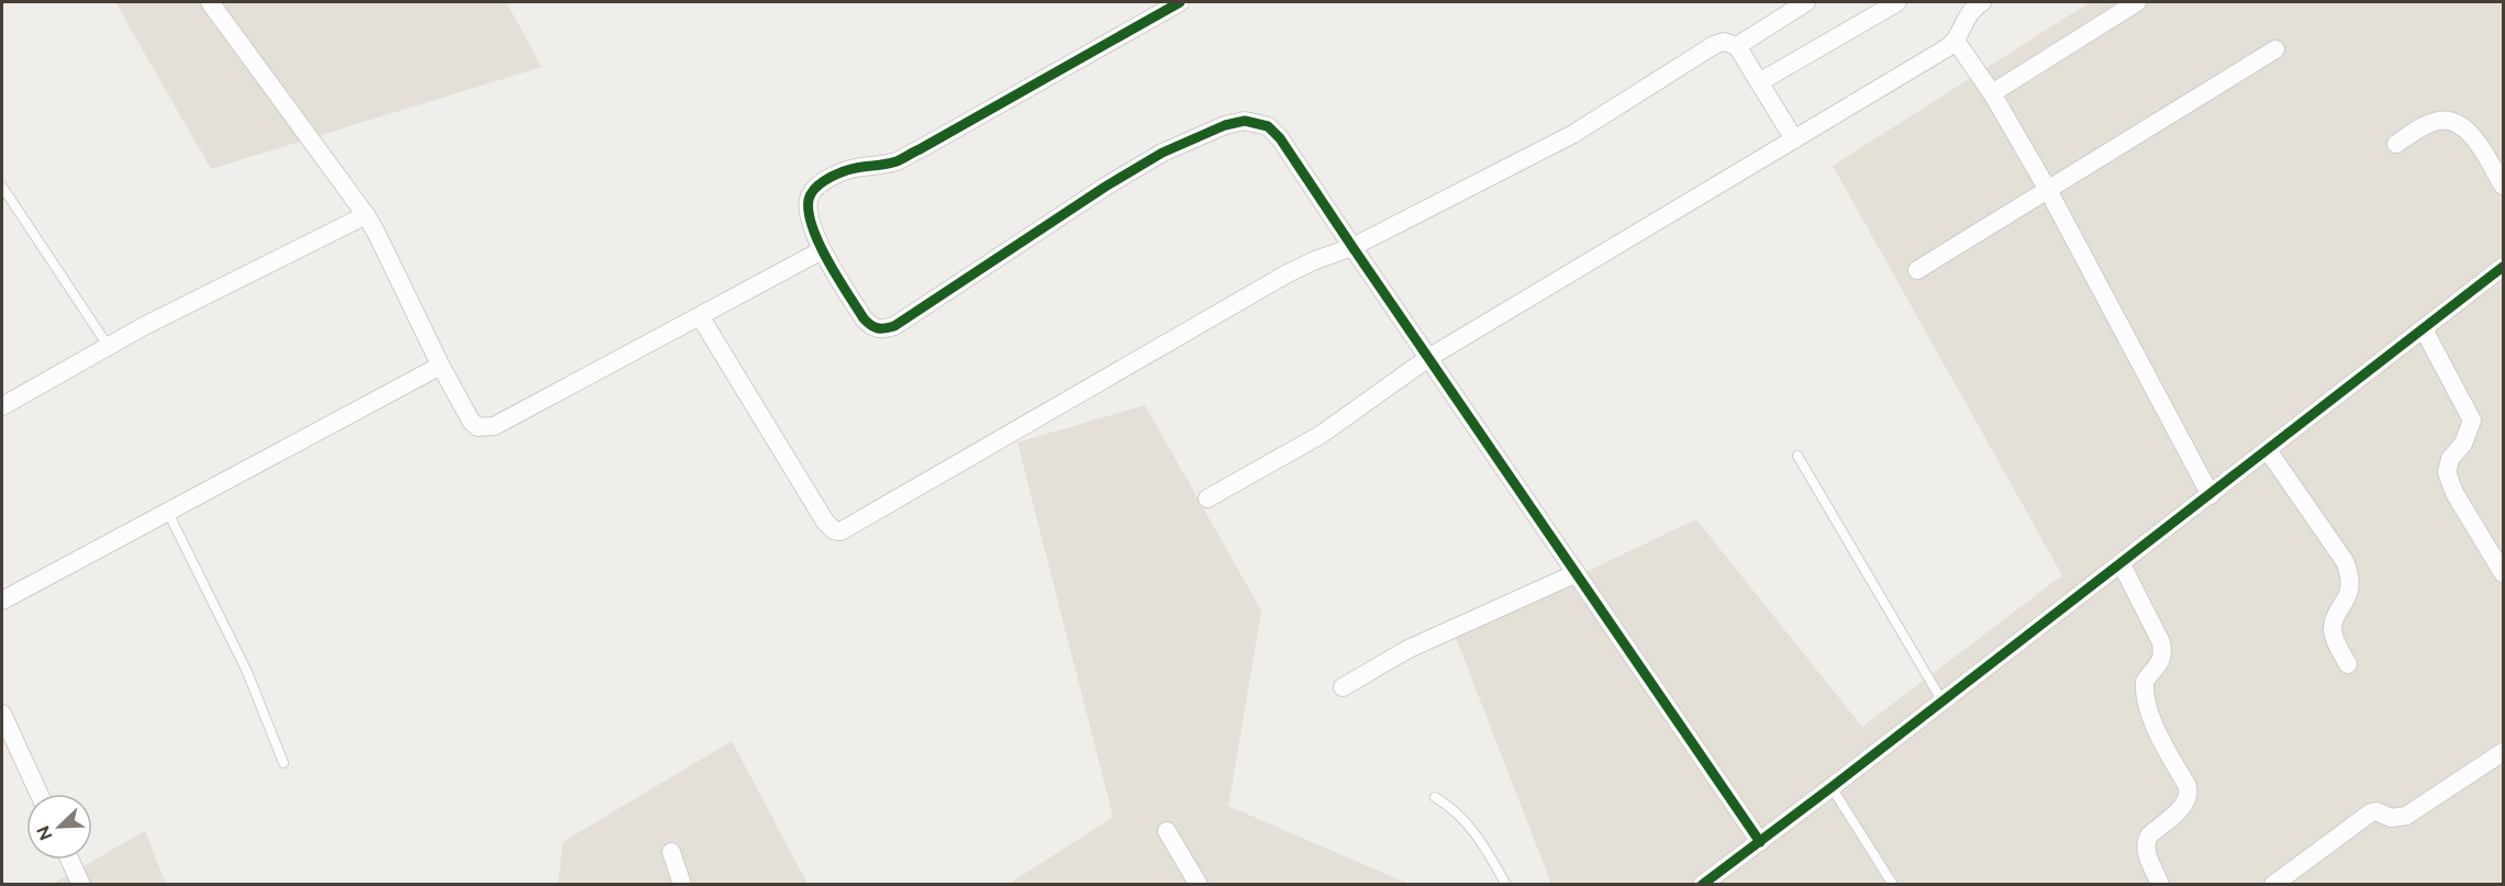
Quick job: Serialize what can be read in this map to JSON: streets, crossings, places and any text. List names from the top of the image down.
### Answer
{
  "north": "bottom left"
}
